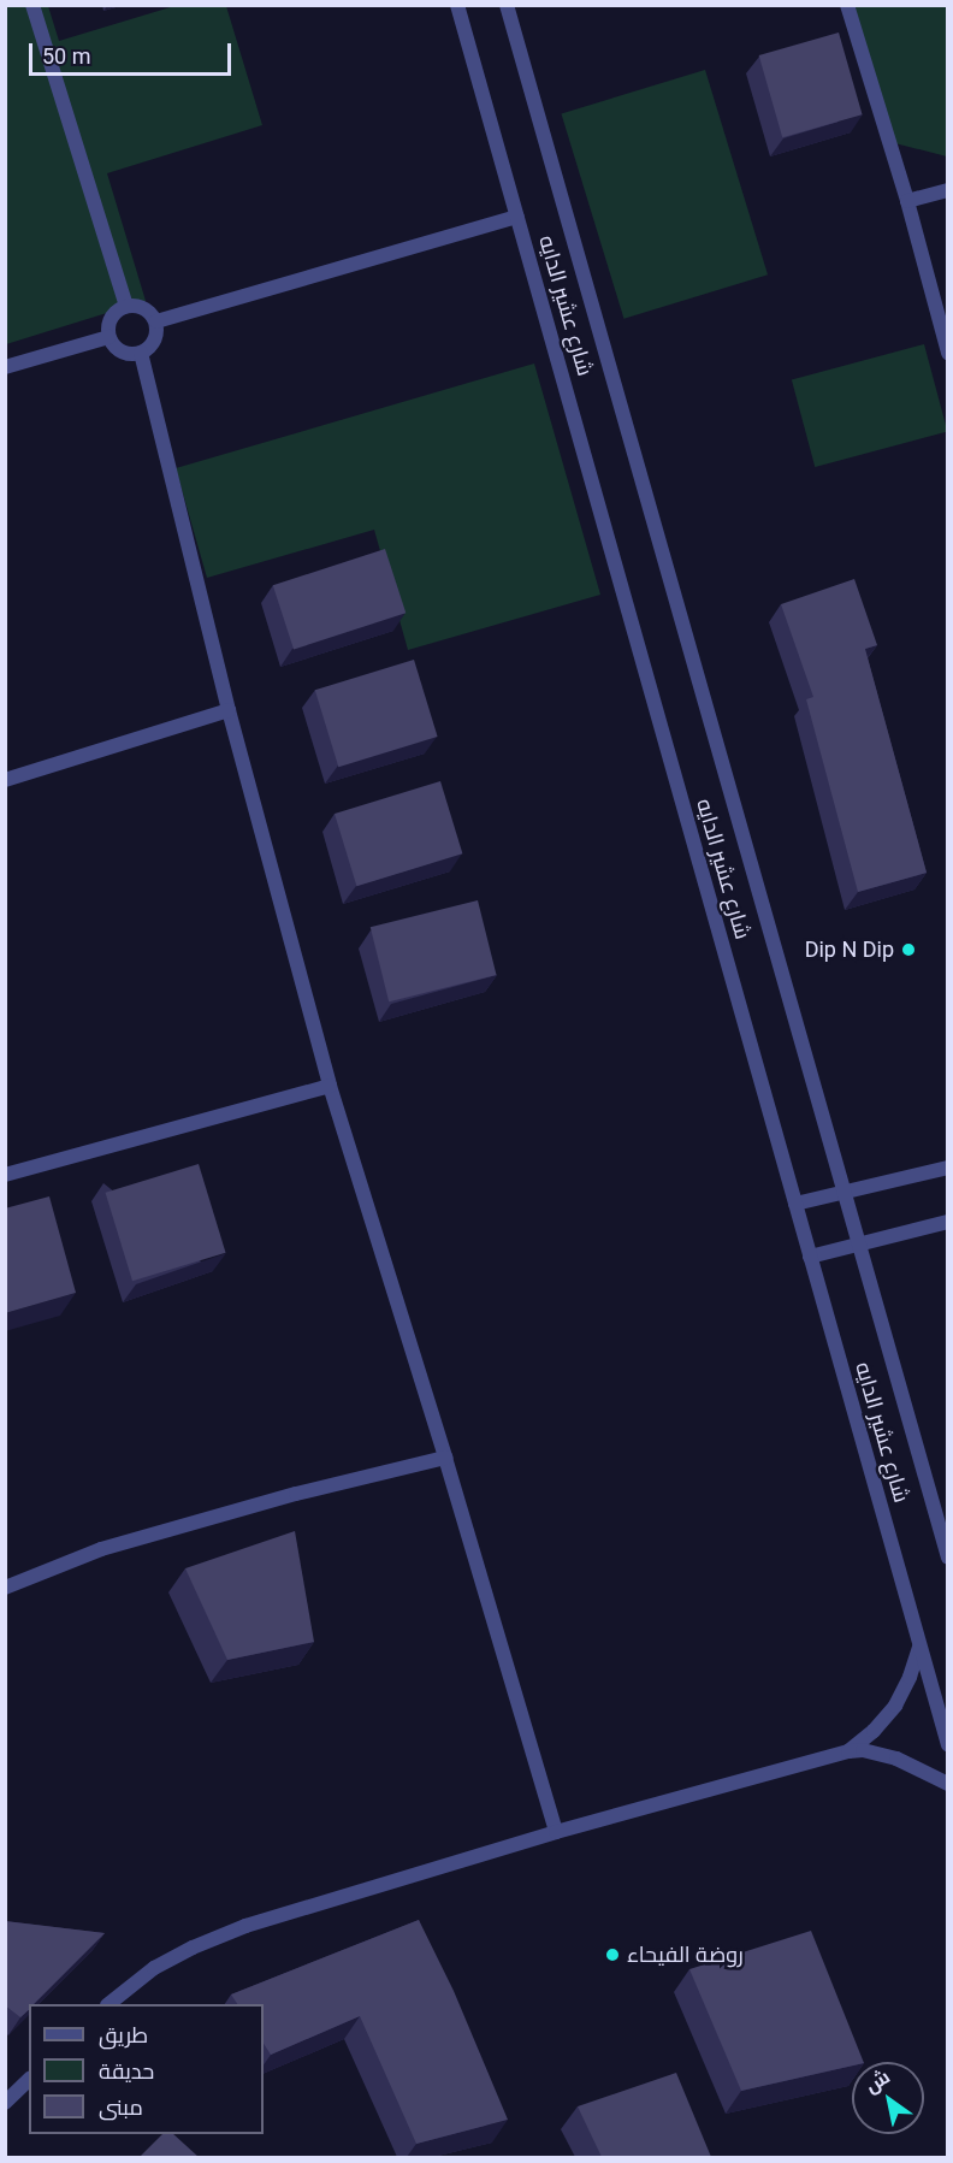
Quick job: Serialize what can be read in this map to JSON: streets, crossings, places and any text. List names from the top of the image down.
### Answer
{
  "streets": {
    "street": ["شارع عشير الدايه"]
  },
  "places": ["Dip N Dip", "روضة الفيحاء"],
  "legend": ["طريق", "حديقة", "مبنى"],
  "scale_bar": "50 m",
  "north": "top left"
}
